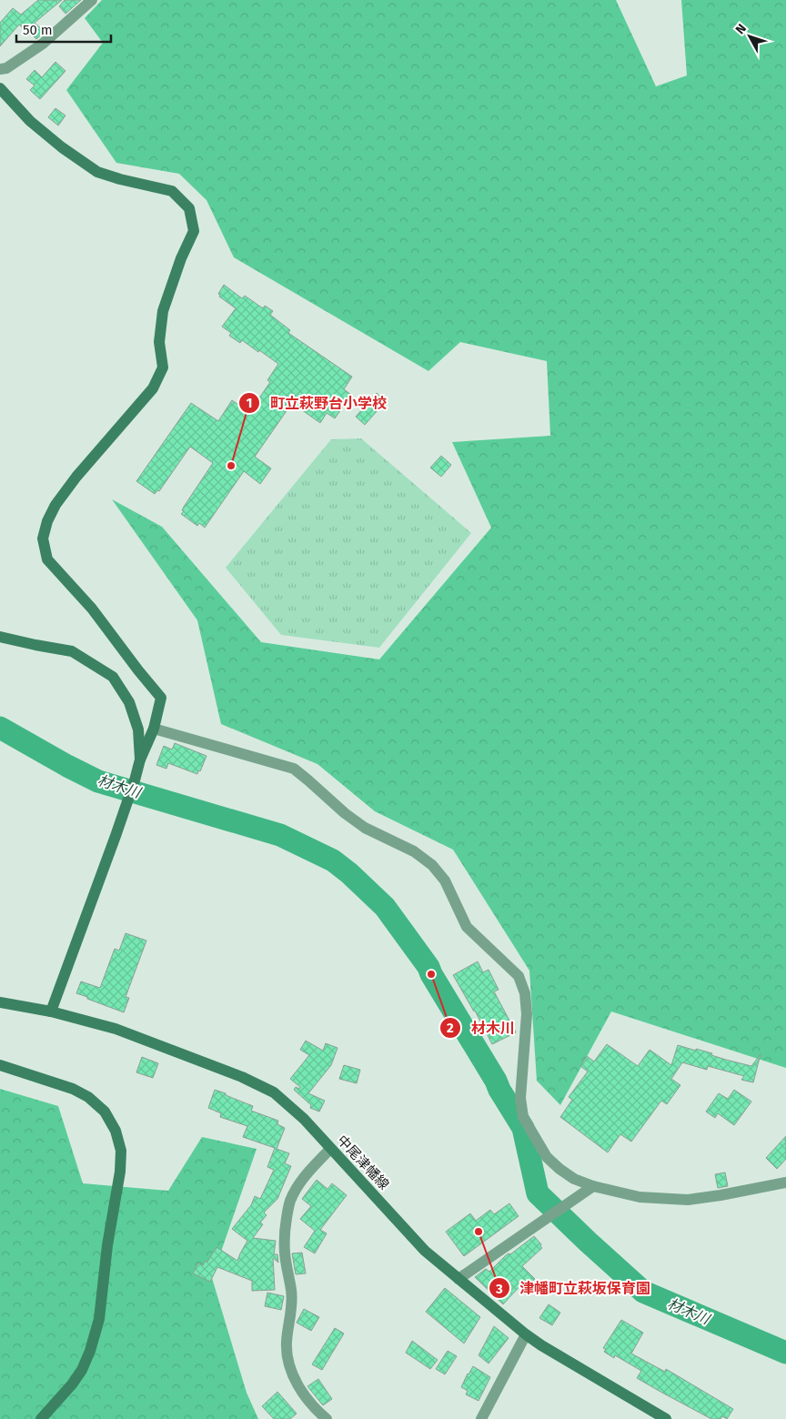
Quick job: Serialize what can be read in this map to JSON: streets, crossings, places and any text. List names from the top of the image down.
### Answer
{
  "streets": {
    "street": ["中尾津幡線"]
  },
  "water": ["材木川"],
  "places": ["町立萩野台小学校", "材木川", "津幡町立萩坂保育園"],
  "scale_bar": "50 m",
  "north": "top left"
}
